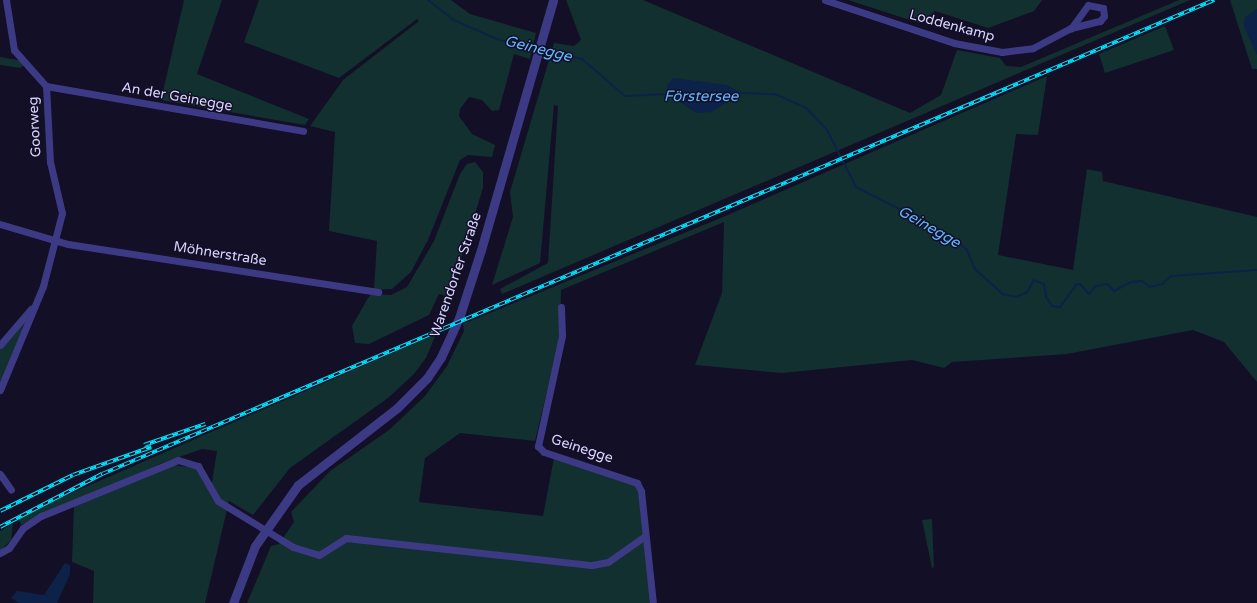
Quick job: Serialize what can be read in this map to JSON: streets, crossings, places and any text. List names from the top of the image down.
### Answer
{
  "streets": {
    "street": [
      "Loddenkamp",
      "An der Geinegge",
      "Goorweg",
      "Möhnerstraße",
      "Warendorfer Straße",
      "Geinegge"
    ]
  },
  "crossings": [
    ["An der Geinegge", "Goorweg"],
    ["Goorweg", "Möhnerstraße"]
  ],
  "water": ["Geinegge", "Förstersee"]
}
